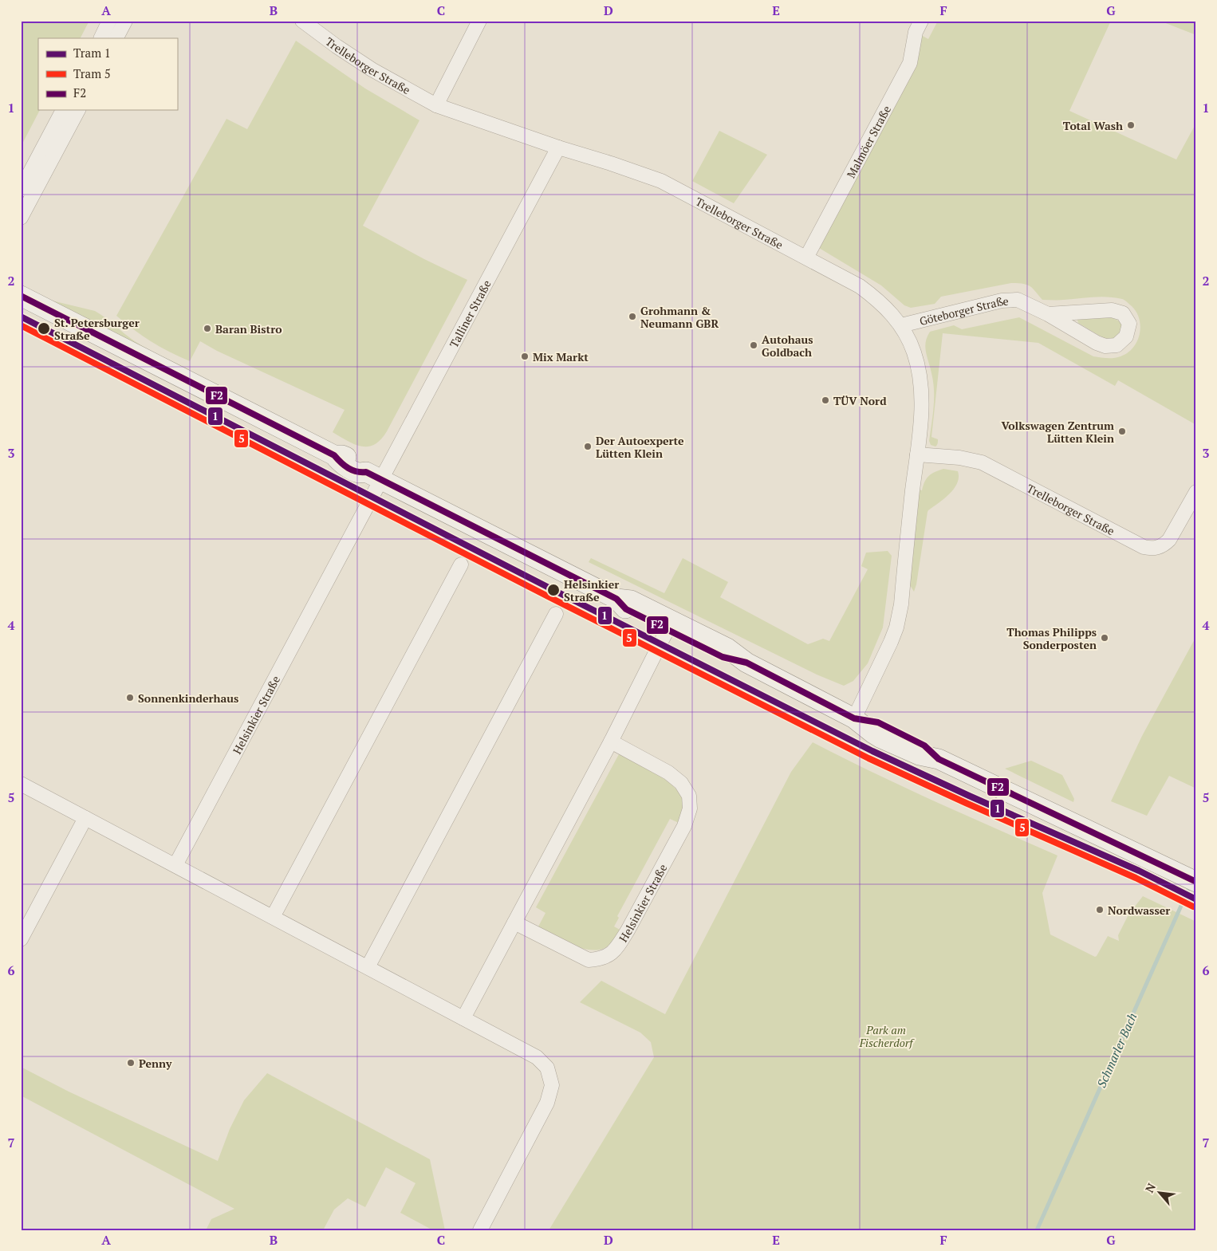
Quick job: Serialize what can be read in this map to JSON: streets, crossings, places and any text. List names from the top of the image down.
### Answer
{
  "streets": {
    "street": [
      "Trelleborger Straße",
      "Malmöer Straße",
      "Göteborger Straße",
      "Talliner Straße",
      "Helsinkier Straße"
    ]
  },
  "crossings": [
    ["Trelleborger Straße", "Malmöer Straße"],
    ["Trelleborger Straße", "Göteborger Straße"],
    ["Trelleborger Straße", "Talliner Straße"],
    ["Talliner Straße", "Helsinkier Straße"]
  ],
  "water": ["Schmarler Bach"],
  "parks": ["Park am Fischerdorf"],
  "places": [
    "Total Wash",
    "Grohmann & Neumann GBR",
    "St. Petersburger Straße",
    "Baran Bistro",
    "Autohaus Goldbach",
    "Mix Markt",
    "TÜV Nord",
    "Volkswagen Zentrum Lütten Klein",
    "Der Autoexperte Lütten Klein",
    "Helsinkier Straße",
    "Thomas Philipps Sonderposten",
    "Sonnenkinderhaus",
    "Nordwasser",
    "Penny"
  ],
  "lines": ["transit line F2", "tram line 1", "tram line 5"],
  "legend": ["Tram 1", "Tram 5", "F2"],
  "north": "top left",
  "grid": {
    "columns": [
      "A",
      "B",
      "C",
      "D",
      "E",
      "F",
      "G"
    ],
    "rows": [
      "1",
      "2",
      "3",
      "4",
      "5",
      "6",
      "7"
    ]
  }
}
